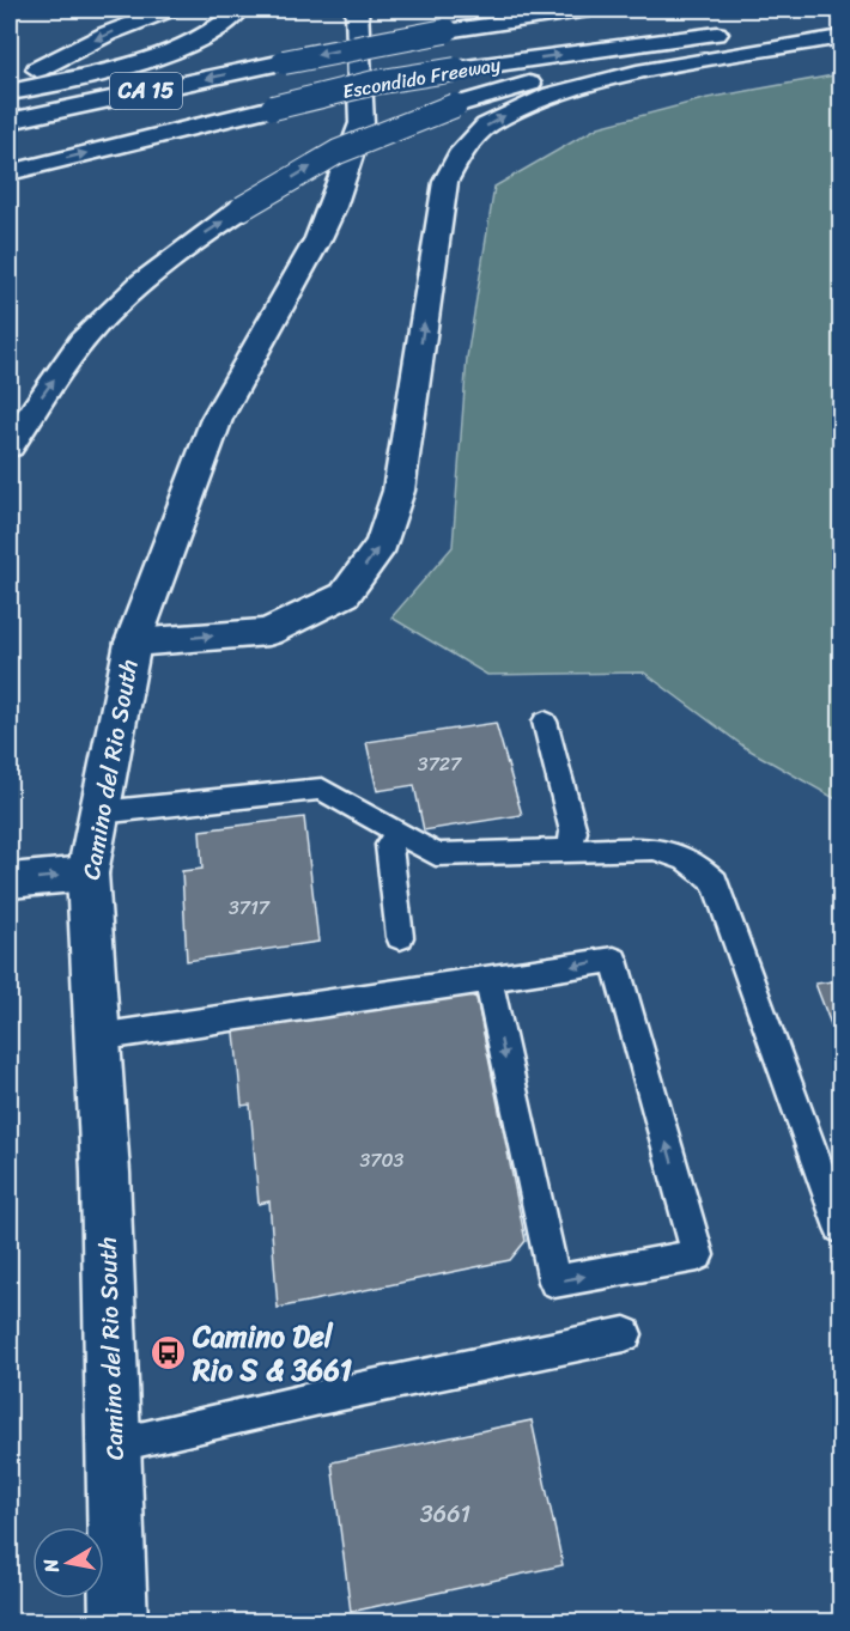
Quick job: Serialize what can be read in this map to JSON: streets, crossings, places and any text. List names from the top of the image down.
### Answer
{
  "streets": {
    "main road": ["Escondido Freeway", "CA 15", "Camino del Rio South"]
  },
  "crossings": [
    ["Escondido Freeway", "Camino del Rio South"]
  ],
  "places": {
    "bus stop": ["Camino Del Rio S & 3661"]
  },
  "house_numbers": [
    "3727",
    "3717",
    "3703",
    "3661"
  ],
  "north": "left"
}
